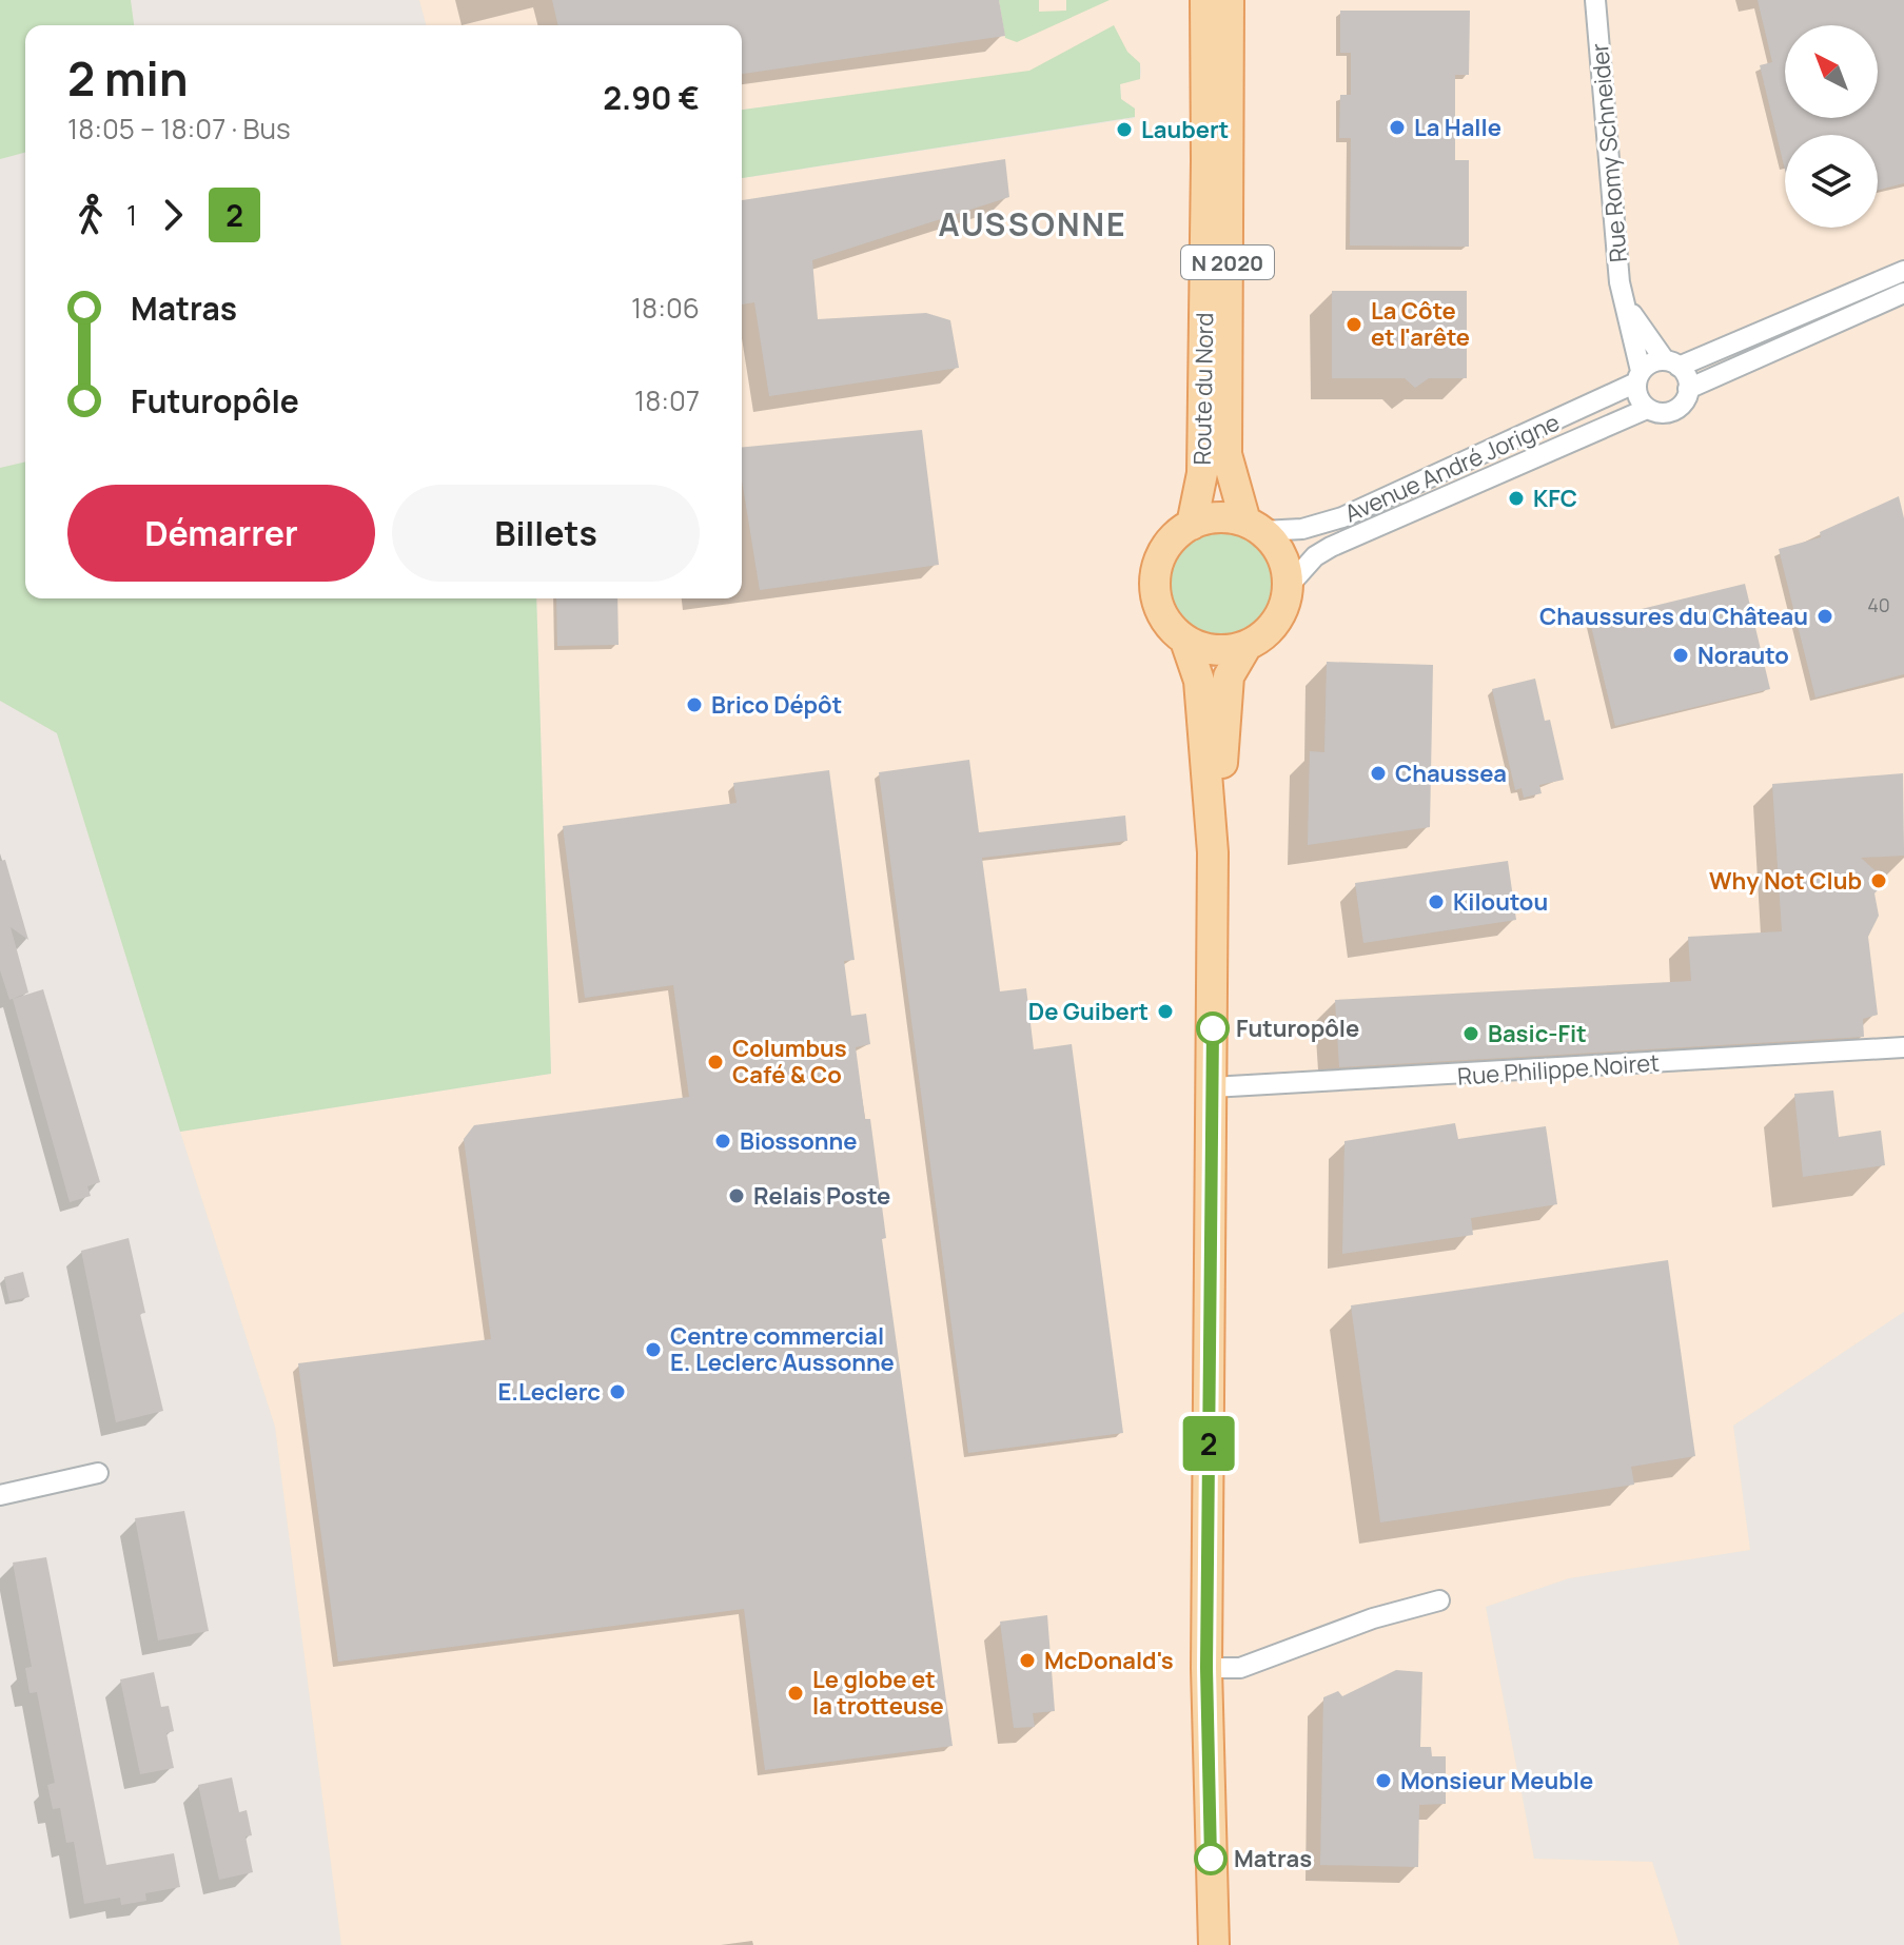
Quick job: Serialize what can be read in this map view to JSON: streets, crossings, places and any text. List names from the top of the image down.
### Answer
{
  "streets": {
    "main road": ["N 2020", "Route du Nord"],
    "street": ["Rue Romy Schneider", "Avenue André Jorigne", "Rue Philippe Noiret"]
  },
  "crossings": [
    ["Rue Romy Schneider", "Avenue André Jorigne"],
    ["Route du Nord", "Avenue André Jorigne"]
  ],
  "districts": ["AUSSONNE"],
  "places": [
    "La Halle",
    "Laubert",
    "La Côte et l'arête",
    "KFC",
    "Chaussures du Château",
    "Norauto",
    "Brico Dépôt",
    "Chaussea",
    "Why Not Club",
    "Kiloutou",
    "De Guibert",
    "Futuropôle",
    "Basic-Fit",
    "Columbus Café & Co",
    "Biossonne",
    "Relais Poste",
    "Centre commercial E. Leclerc Aussonne",
    "E.Leclerc",
    "McDonald's",
    "Le globe et la trotteuse",
    "Monsieur Meuble",
    "Matras"
  ],
  "lines": ["bus line 2"],
  "house_numbers": ["40"],
  "north": "top left",
  "page": {
    "on_map": "2",
    "heading": ["2 min", "18:05 – 18:07 · Bus", "2.90 €"],
    "legs": ["1", "2"],
    "list": [
      {
        "name": "Matras",
        "value": "18:06"
      },
      {
        "name": "Futuropôle",
        "value": "18:07"
      }
    ],
    "buttons": ["Démarrer", "Billets"]
  }
}
